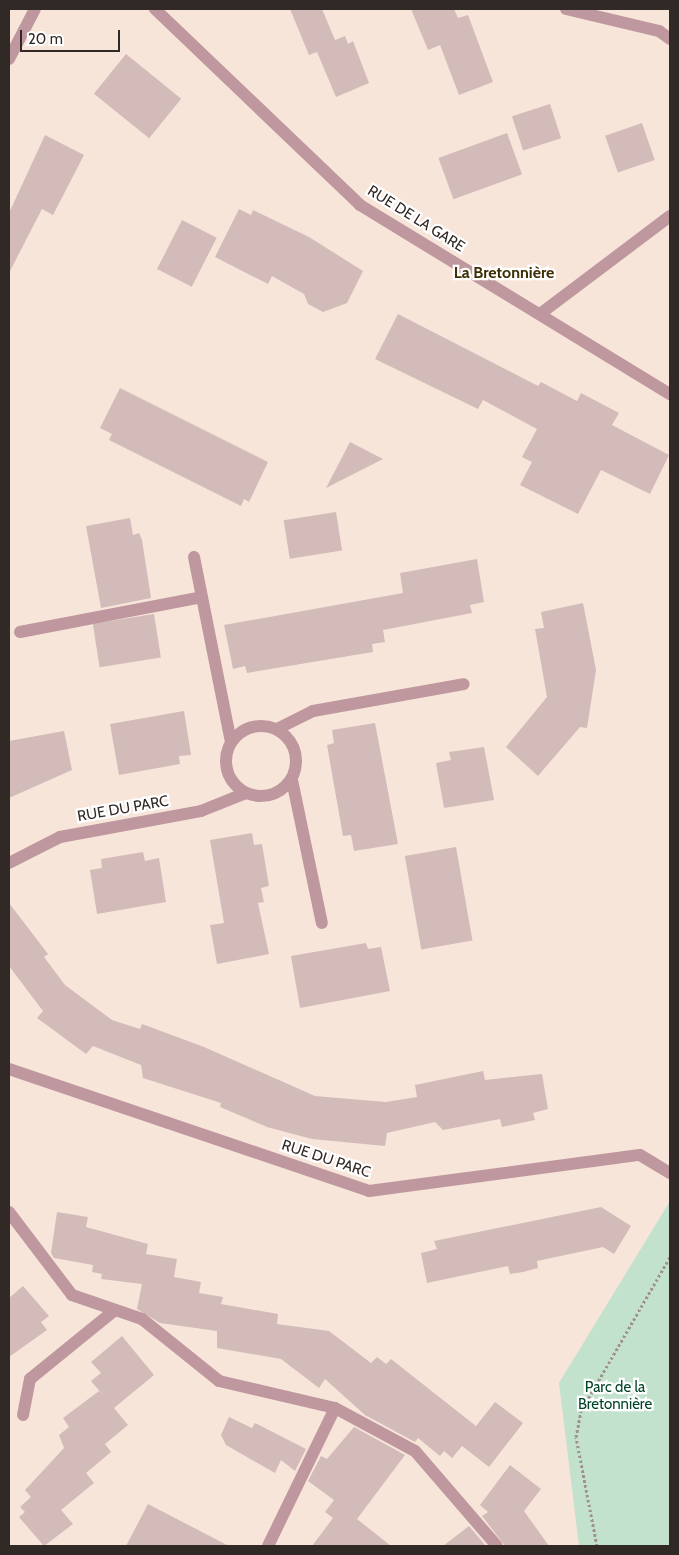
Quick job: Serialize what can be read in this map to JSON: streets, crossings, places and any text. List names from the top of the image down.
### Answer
{
  "streets": {
    "street": ["RUE DE LA GARE", "RUE DU PARC"]
  },
  "districts": ["La Bretonnière"],
  "parks": ["Parc de la Bretonnière"],
  "scale_bar": "20 m"
}
